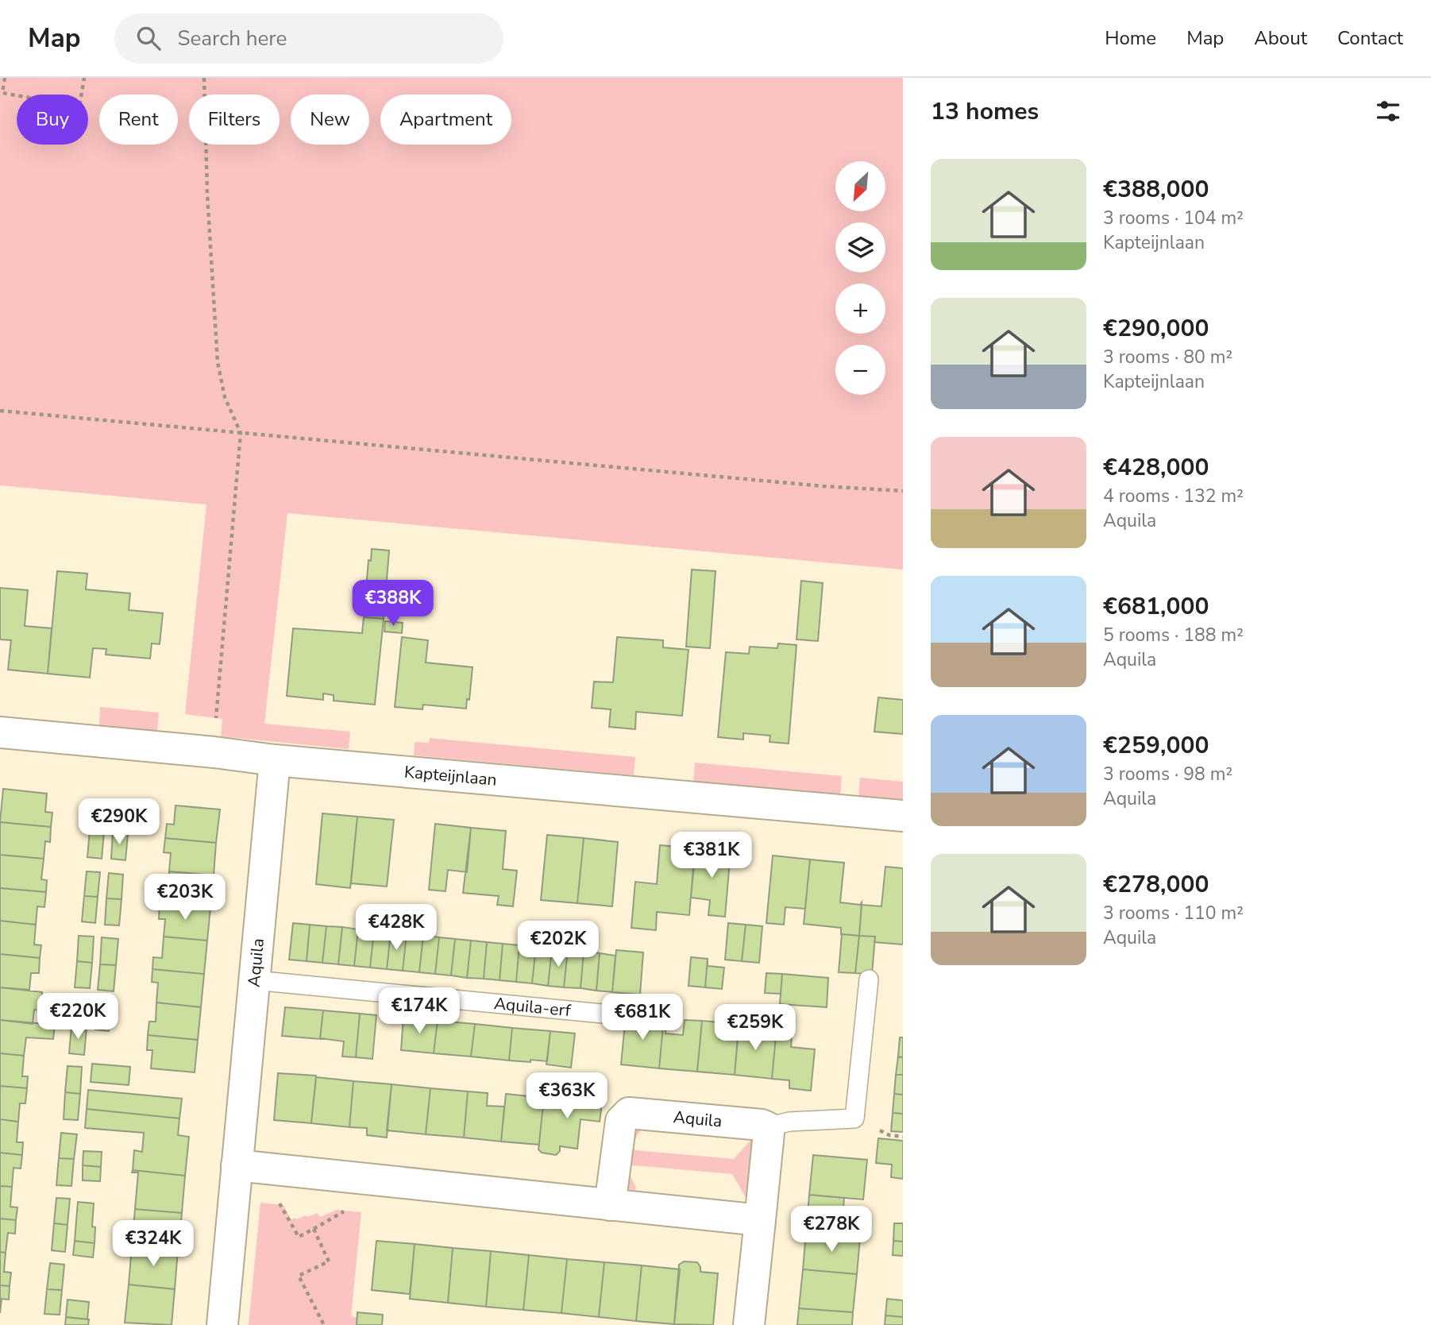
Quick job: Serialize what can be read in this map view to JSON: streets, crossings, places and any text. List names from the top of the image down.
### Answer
{
  "streets": {
    "street": ["Kapteijnlaan", "Aquila"],
    "lane": ["Aquila-erf"]
  },
  "crossings": [
    ["Kapteijnlaan", "Aquila"],
    ["Aquila", "Aquila-erf"]
  ],
  "north": "bottom left",
  "page": {
    "header": "Map",
    "search": "Search here",
    "nav": [
      "Home",
      "Map",
      "About",
      "Contact"
    ],
    "heading": "13 homes",
    "chip": [
      "Buy",
      "Rent",
      "Filters",
      "New",
      "Apartment"
    ],
    "list": [
      {
        "name": "€388,000",
        "note": "3 rooms · 104 m² · Kapteijnlaan"
      },
      {
        "name": "€290,000",
        "note": "3 rooms · 80 m² · Kapteijnlaan"
      },
      {
        "name": "€428,000",
        "note": "4 rooms · 132 m² · Aquila"
      },
      {
        "name": "€681,000",
        "note": "5 rooms · 188 m² · Aquila"
      },
      {
        "name": "€259,000",
        "note": "3 rooms · 98 m² · Aquila"
      },
      {
        "name": "€278,000",
        "note": "3 rooms · 110 m² · Aquila"
      }
    ],
    "map_buttons": ["+", "−"],
    "price": [
      "€388K",
      "€290K",
      "€381K",
      "€203K",
      "€428K",
      "€202K",
      "€174K",
      "€220K",
      "€681K",
      "€259K",
      "€363K",
      "€278K",
      "€324K"
    ]
  }
}
